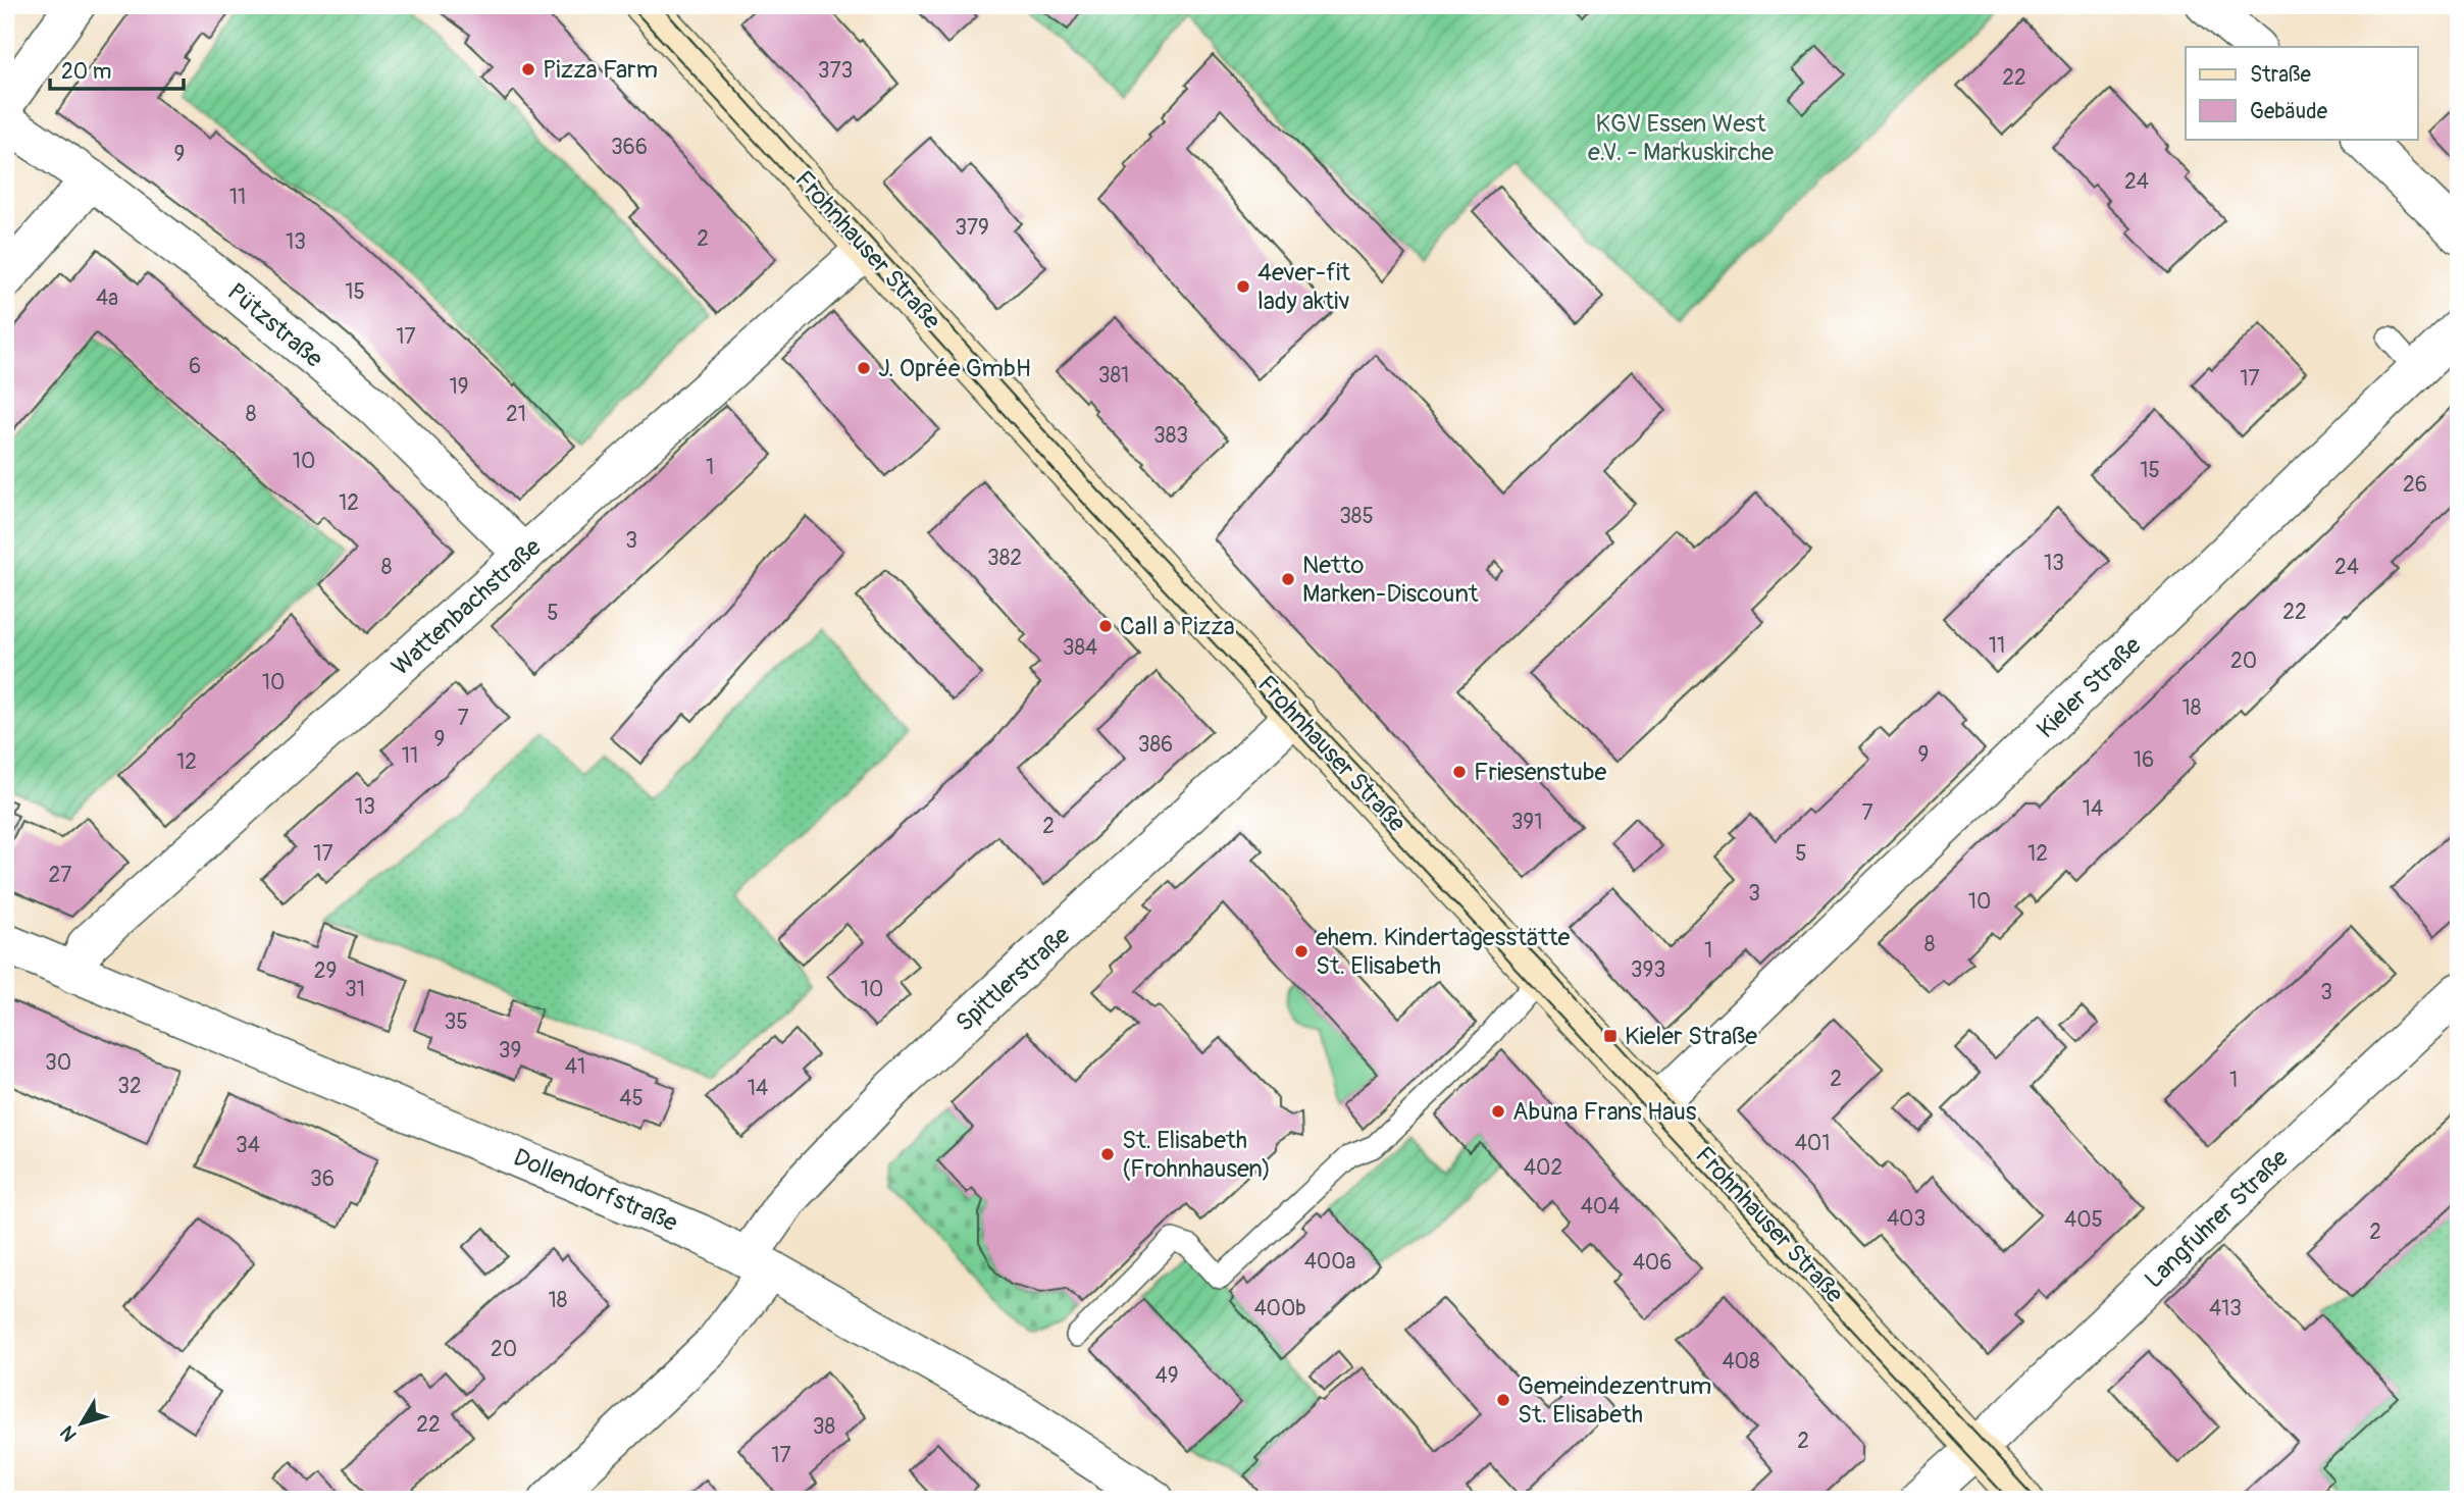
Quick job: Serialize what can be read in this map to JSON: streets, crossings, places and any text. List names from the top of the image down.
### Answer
{
  "streets": {
    "main road": ["Frohnhauser Straße"],
    "street": [
      "Pützstraße",
      "Wattenbachstraße",
      "Kieler Straße",
      "Spittlerstraße",
      "Dollendorfstraße",
      "Langfuhrer Straße"
    ]
  },
  "crossings": [
    ["Frohnhauser Straße", "Wattenbachstraße"],
    ["Frohnhauser Straße", "Kieler Straße"],
    ["Frohnhauser Straße", "Spittlerstraße"],
    ["Frohnhauser Straße", "Langfuhrer Straße"],
    ["Pützstraße", "Wattenbachstraße"],
    ["Wattenbachstraße", "Dollendorfstraße"],
    ["Spittlerstraße", "Dollendorfstraße"]
  ],
  "parks": ["KGV Essen West e.V. - Markuskirche"],
  "places": {
    "other": [
      "Pizza Farm",
      "4ever-fit lady aktiv",
      "J. Oprée GmbH",
      "Netto Marken-Discount",
      "Call a Pizza",
      "Friesenstube",
      "ehem. Kindertagesstätte St. Elisabeth",
      "Abuna Frans Haus",
      "St. Elisabeth (Frohnhausen)",
      "Gemeindezentrum St. Elisabeth"
    ],
    "transit": ["Kieler Straße"]
  },
  "house_numbers": [
    "373",
    "22",
    "366",
    "9",
    "24",
    "11",
    "379",
    "2",
    "13",
    "15",
    "4a",
    "17",
    "6",
    "381",
    "17",
    "19",
    "8",
    "21",
    "383",
    "10",
    "1",
    "15",
    "26",
    "12",
    "385",
    "3",
    "382",
    "13",
    "8",
    "24",
    "22",
    "5",
    "11",
    "384",
    "20",
    "10",
    "18",
    "7",
    "9",
    "386",
    "9",
    "11",
    "16",
    "12",
    "13",
    "14",
    "7",
    "391",
    "2",
    "17",
    "5",
    "12",
    "27",
    "3",
    "10",
    "8",
    "1",
    "393",
    "29",
    "31",
    "10",
    "3",
    "35",
    "39",
    "30",
    "41",
    "2",
    "1",
    "32",
    "14",
    "45",
    "401",
    "34",
    "402",
    "36",
    "404",
    "403",
    "405",
    "2",
    "400a",
    "406",
    "18",
    "400b",
    "413",
    "20",
    "408",
    "49",
    "22",
    "38",
    "2",
    "17"
  ],
  "legend": ["Straße", "Gebäude"],
  "scale_bar": "20 m",
  "north": "bottom left"
}
